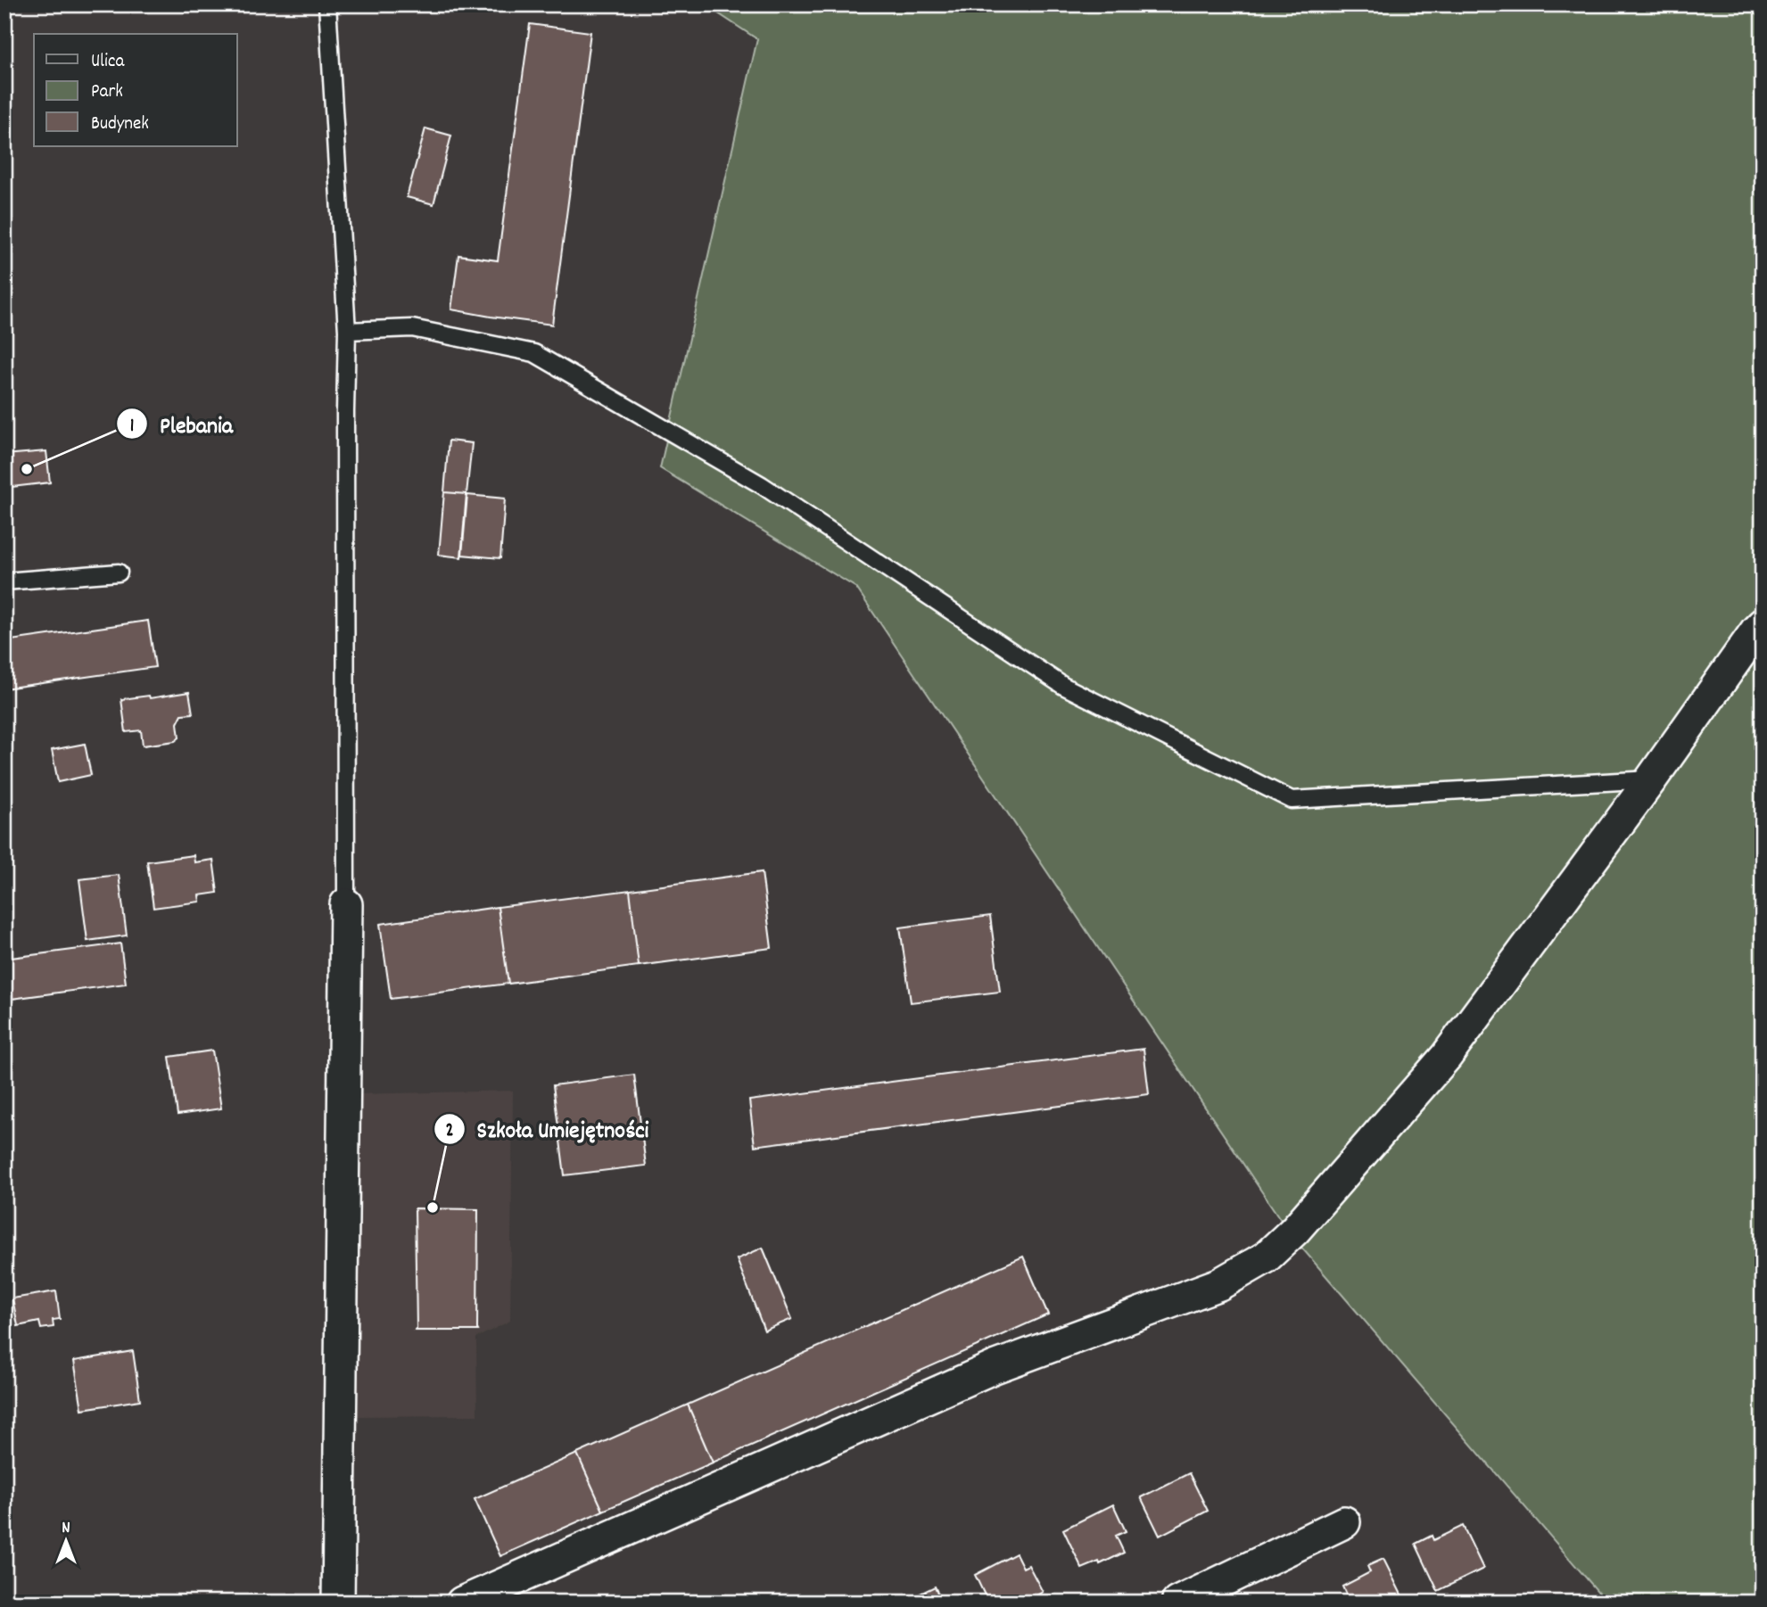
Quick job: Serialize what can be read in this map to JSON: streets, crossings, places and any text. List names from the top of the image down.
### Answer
{
  "places": ["Plebania", "Szkoła Umiejętności"],
  "legend": ["Ulica", "Park", "Budynek"],
  "north": "top"
}
